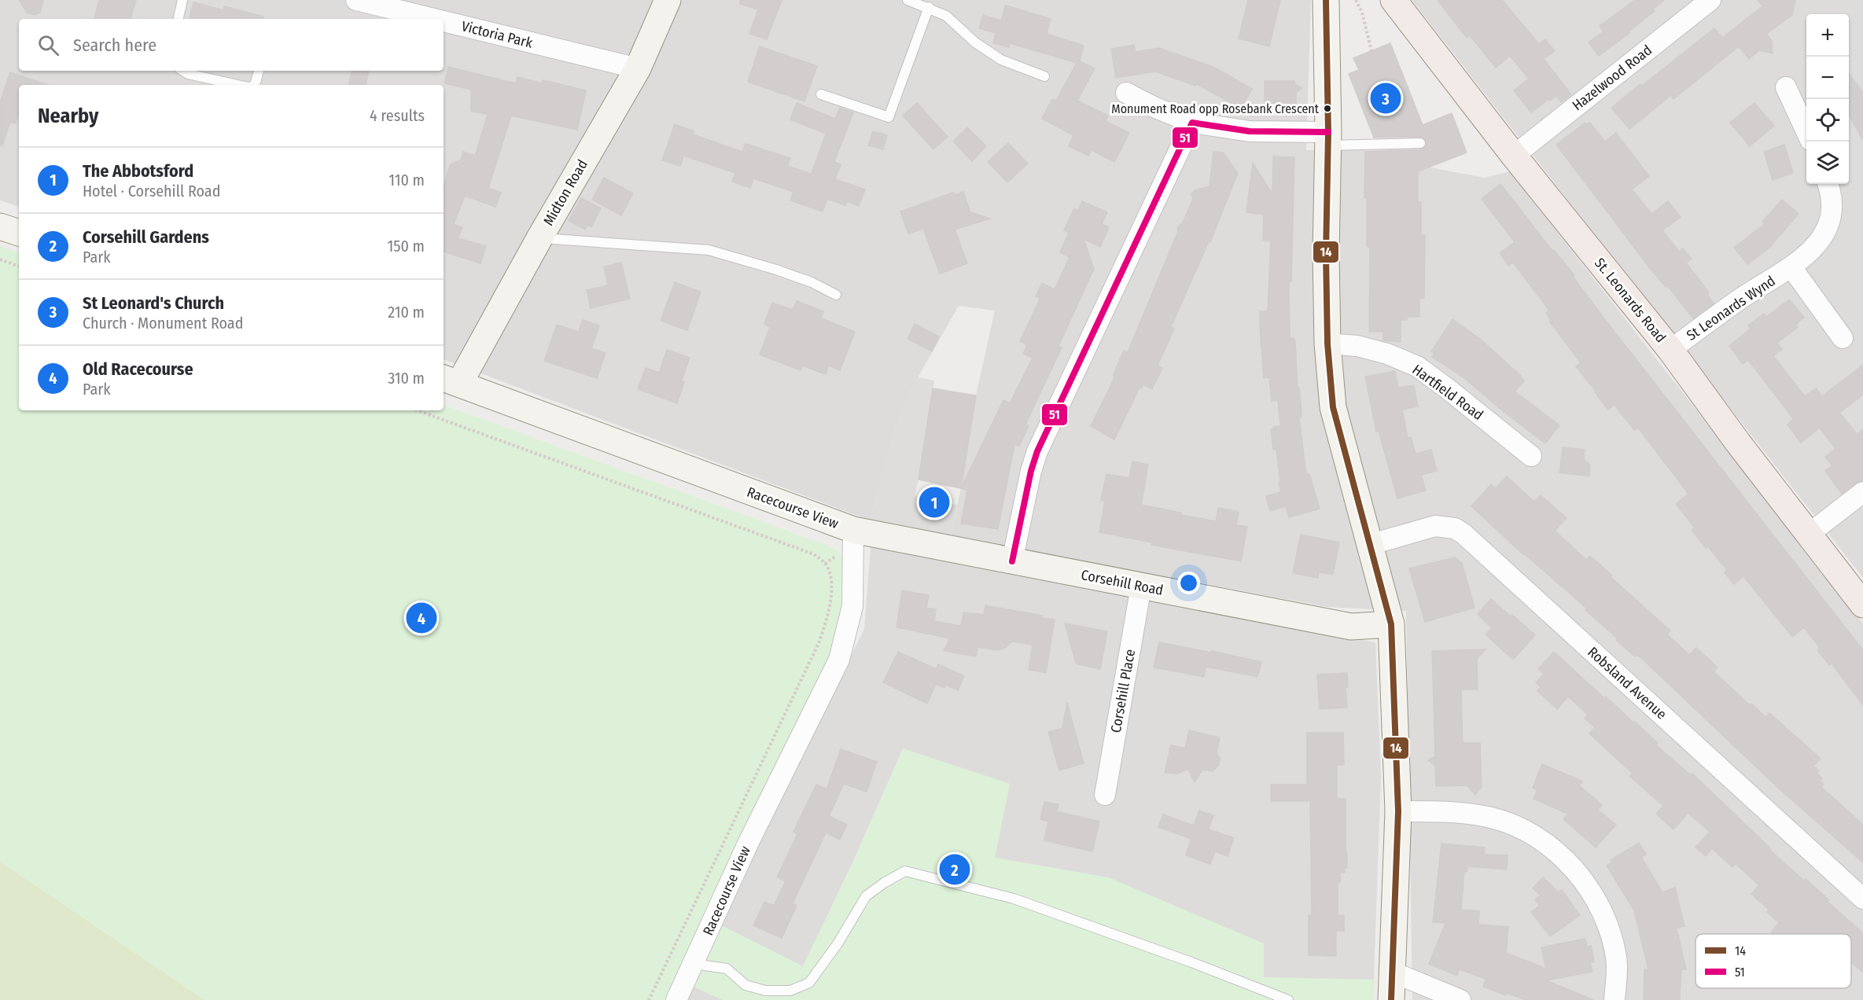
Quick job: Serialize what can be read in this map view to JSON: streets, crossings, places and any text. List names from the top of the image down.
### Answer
{
  "streets": {
    "main road": ["St. Leonards Road"],
    "street": [
      "Victoria Park",
      "Hazelwood Road",
      "Midton Road",
      "St Leonards Wynd",
      "Hartfield Road",
      "Racecourse View",
      "Corsehill Road",
      "Robsland Avenue",
      "Corsehill Place"
    ]
  },
  "crossings": [
    ["Victoria Park", "Midton Road"],
    ["Hazelwood Road", "St. Leonards Road"],
    ["Midton Road", "Racecourse View"],
    ["St. Leonards Road", "St Leonards Wynd"],
    ["Racecourse View", "Corsehill Road"],
    ["Corsehill Road", "Corsehill Place"]
  ],
  "places": ["Monument Road opp Rosebank Crescent"],
  "lines": ["transit line 14", "transit line 51"],
  "legend": ["14", "51"],
  "page": {
    "map_buttons": ["+", "−"],
    "search": "Search here",
    "pins": [
      "3",
      "1",
      "4",
      "2"
    ],
    "heading": ["Nearby", "4 results"],
    "list": [
      {
        "mark": "1",
        "name": "The Abbotsford",
        "note": "Hotel · Corsehill Road",
        "value": "110 m"
      },
      {
        "mark": "2",
        "name": "Corsehill Gardens",
        "note": "Park",
        "value": "150 m"
      },
      {
        "mark": "3",
        "name": "St Leonard's Church",
        "note": "Church · Monument Road",
        "value": "210 m"
      },
      {
        "mark": "4",
        "name": "Old Racecourse",
        "note": "Park",
        "value": "310 m"
      }
    ]
  }
}
